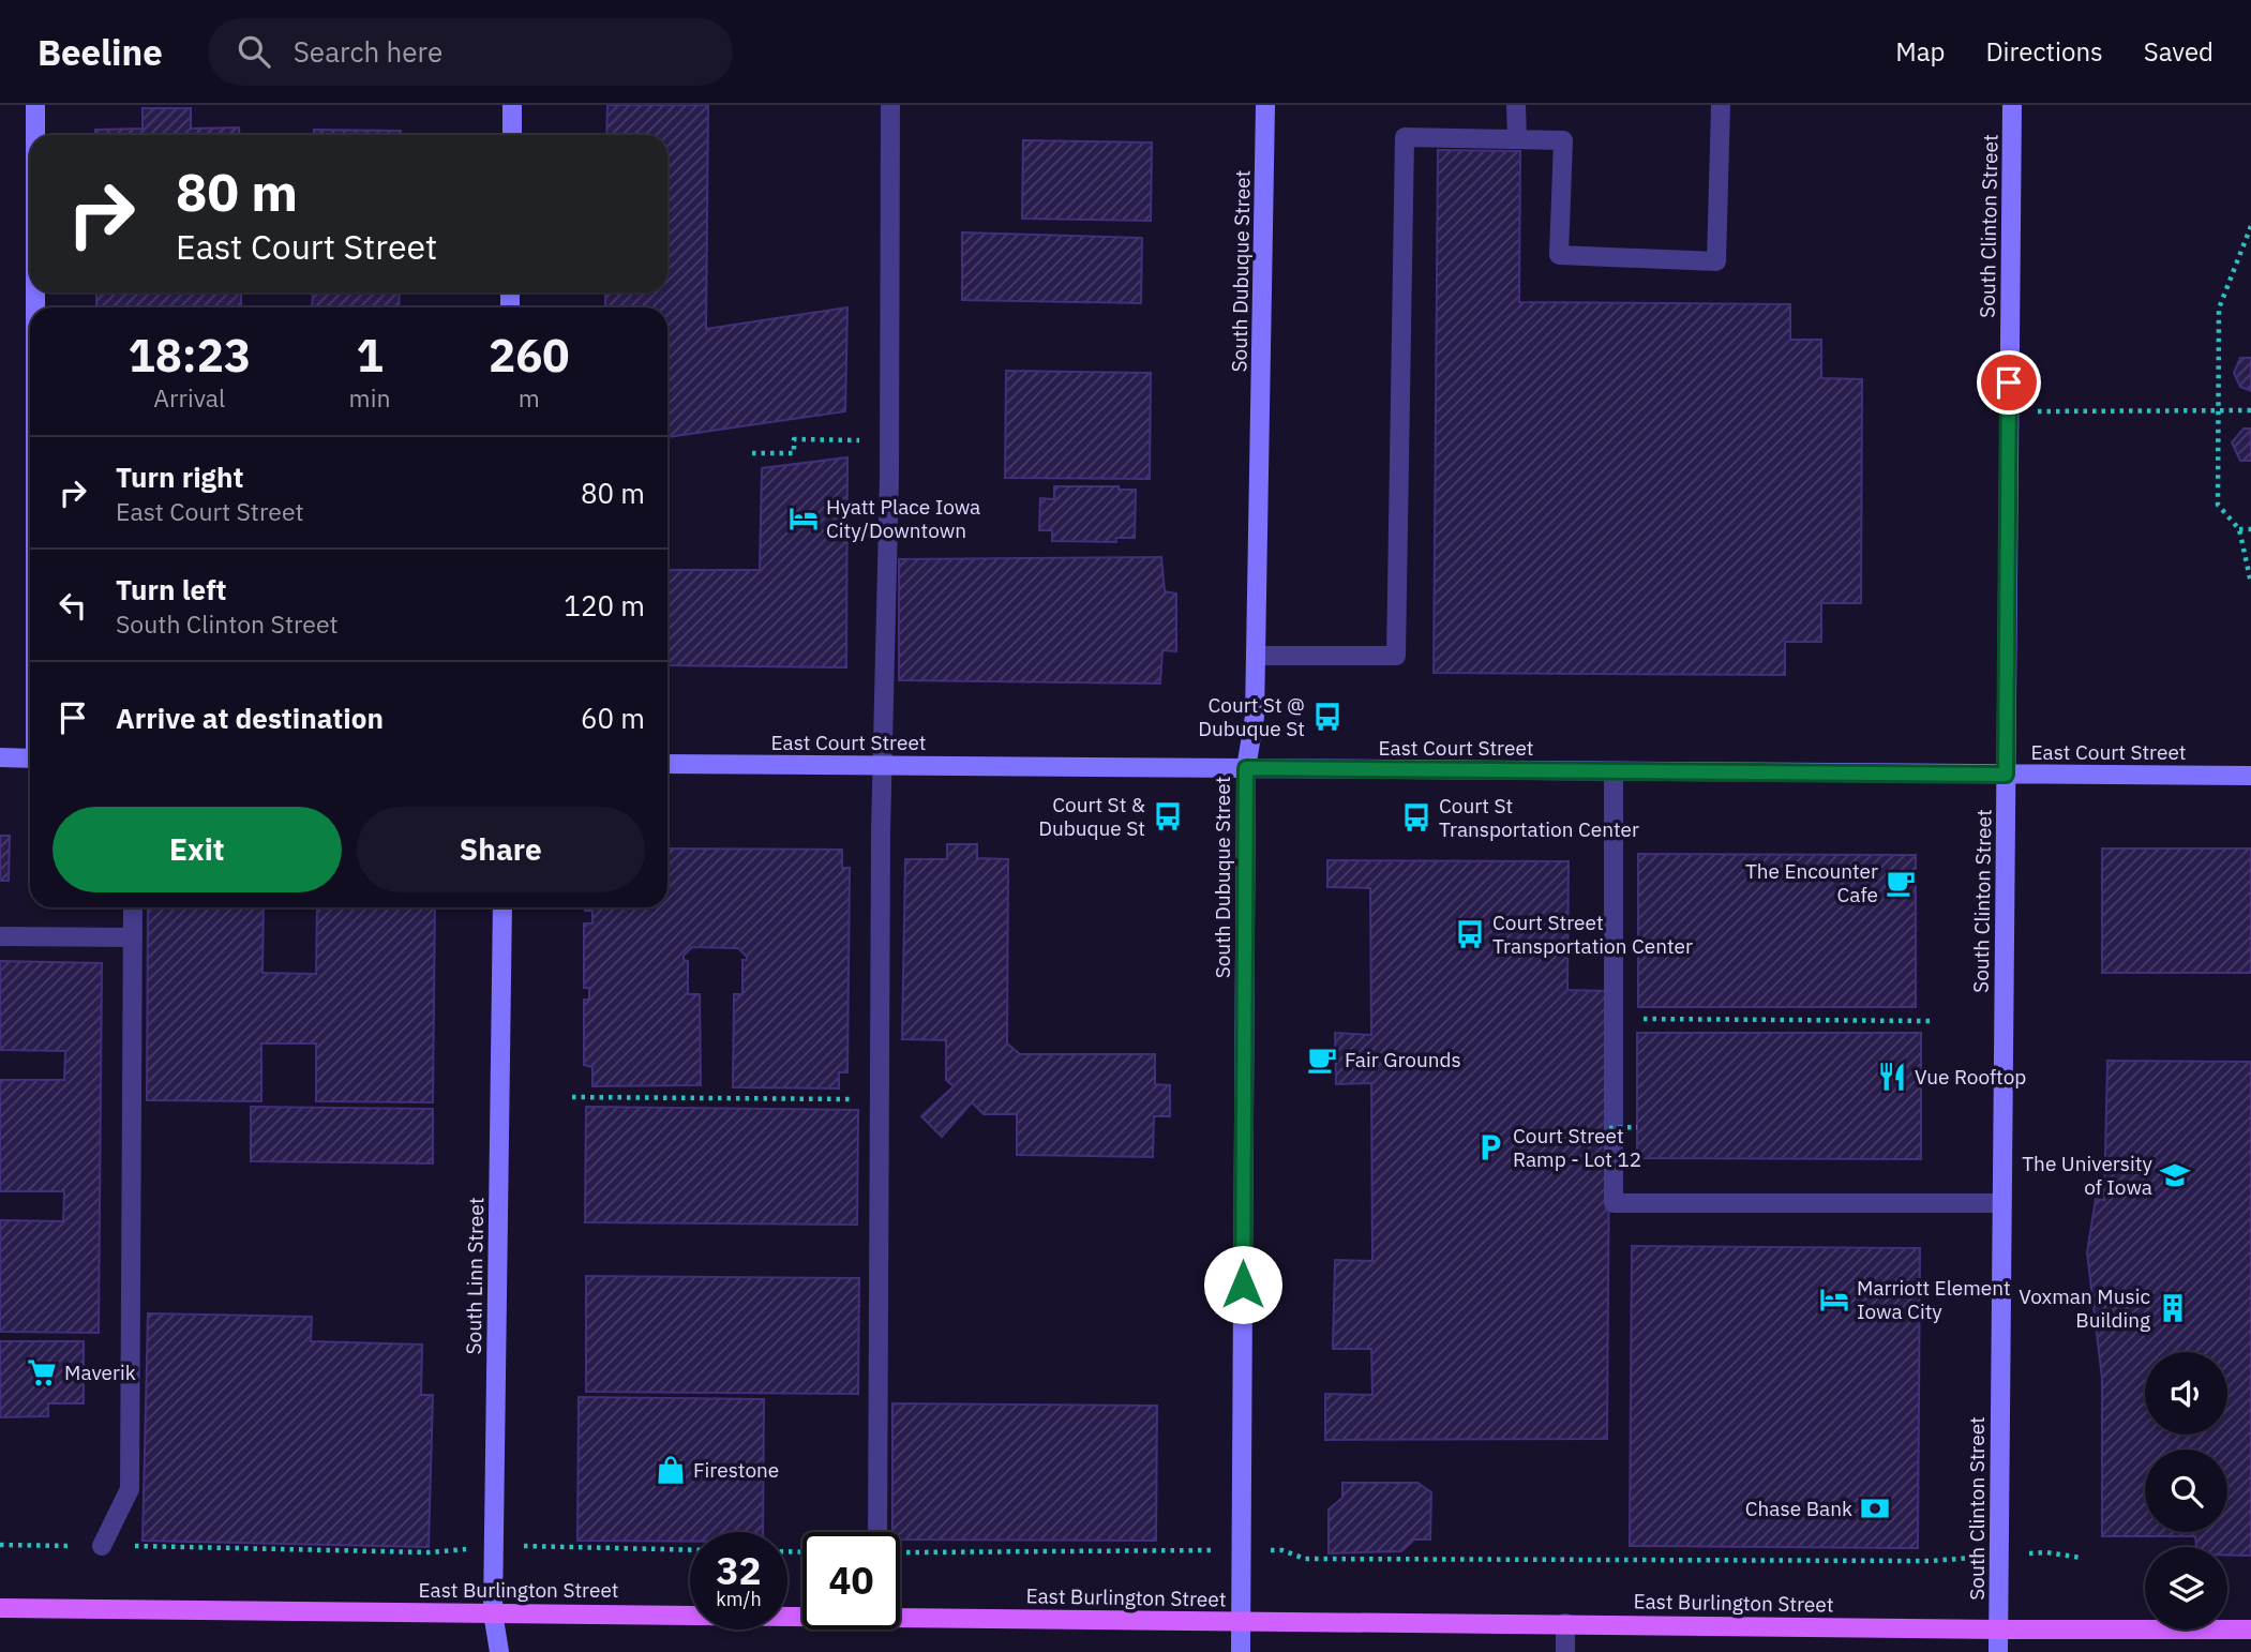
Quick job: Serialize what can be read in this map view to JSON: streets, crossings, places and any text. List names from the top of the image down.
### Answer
{
  "streets": {
    "main road": ["East Burlington Street"],
    "street": [
      "South Clinton Street",
      "South Dubuque Street",
      "East Court Street",
      "South Linn Street"
    ]
  },
  "crossings": [
    ["South Clinton Street", "East Court Street"],
    ["South Clinton Street", "East Burlington Street"],
    ["South Dubuque Street", "East Court Street"],
    ["South Dubuque Street", "East Burlington Street"],
    ["South Linn Street", "East Burlington Street"]
  ],
  "places": {
    "hotel": ["Hyatt Place Iowa City/Downtown", "Marriott Element Iowa City"],
    "bus stop": [
      "Court St @ Dubuque St",
      "Court St & Dubuque St",
      "Court St Transportation Center",
      "Court Street Transportation Center"
    ],
    "cafe": ["The Encounter Cafe", "Fair Grounds"],
    "restaurant": ["Vue Rooftop"],
    "parking": ["Court Street Ramp - Lot 12"],
    "school or university": ["The University of Iowa"],
    "building": ["Voxman Music Building"],
    "supermarket": ["Maverik"],
    "shop": ["Firestone"],
    "bank": ["Chase Bank"]
  },
  "page": {
    "header": "Beeline",
    "search": "Search here",
    "nav": ["Map", "Directions", "Saved"],
    "turn": ["80 m", "East Court Street"],
    "eta": [
      "18:23",
      "Arrival",
      "1",
      "min",
      "260",
      "m"
    ],
    "list": [
      {
        "name": "Turn right",
        "note": "East Court Street",
        "value": "80 m"
      },
      {
        "name": "Turn left",
        "note": "South Clinton Street",
        "value": "120 m"
      },
      {
        "name": "Arrive at destination",
        "value": "60 m"
      }
    ],
    "buttons": ["Exit", "Share"],
    "speed": "32 km/h",
    "limit": "40"
  }
}
